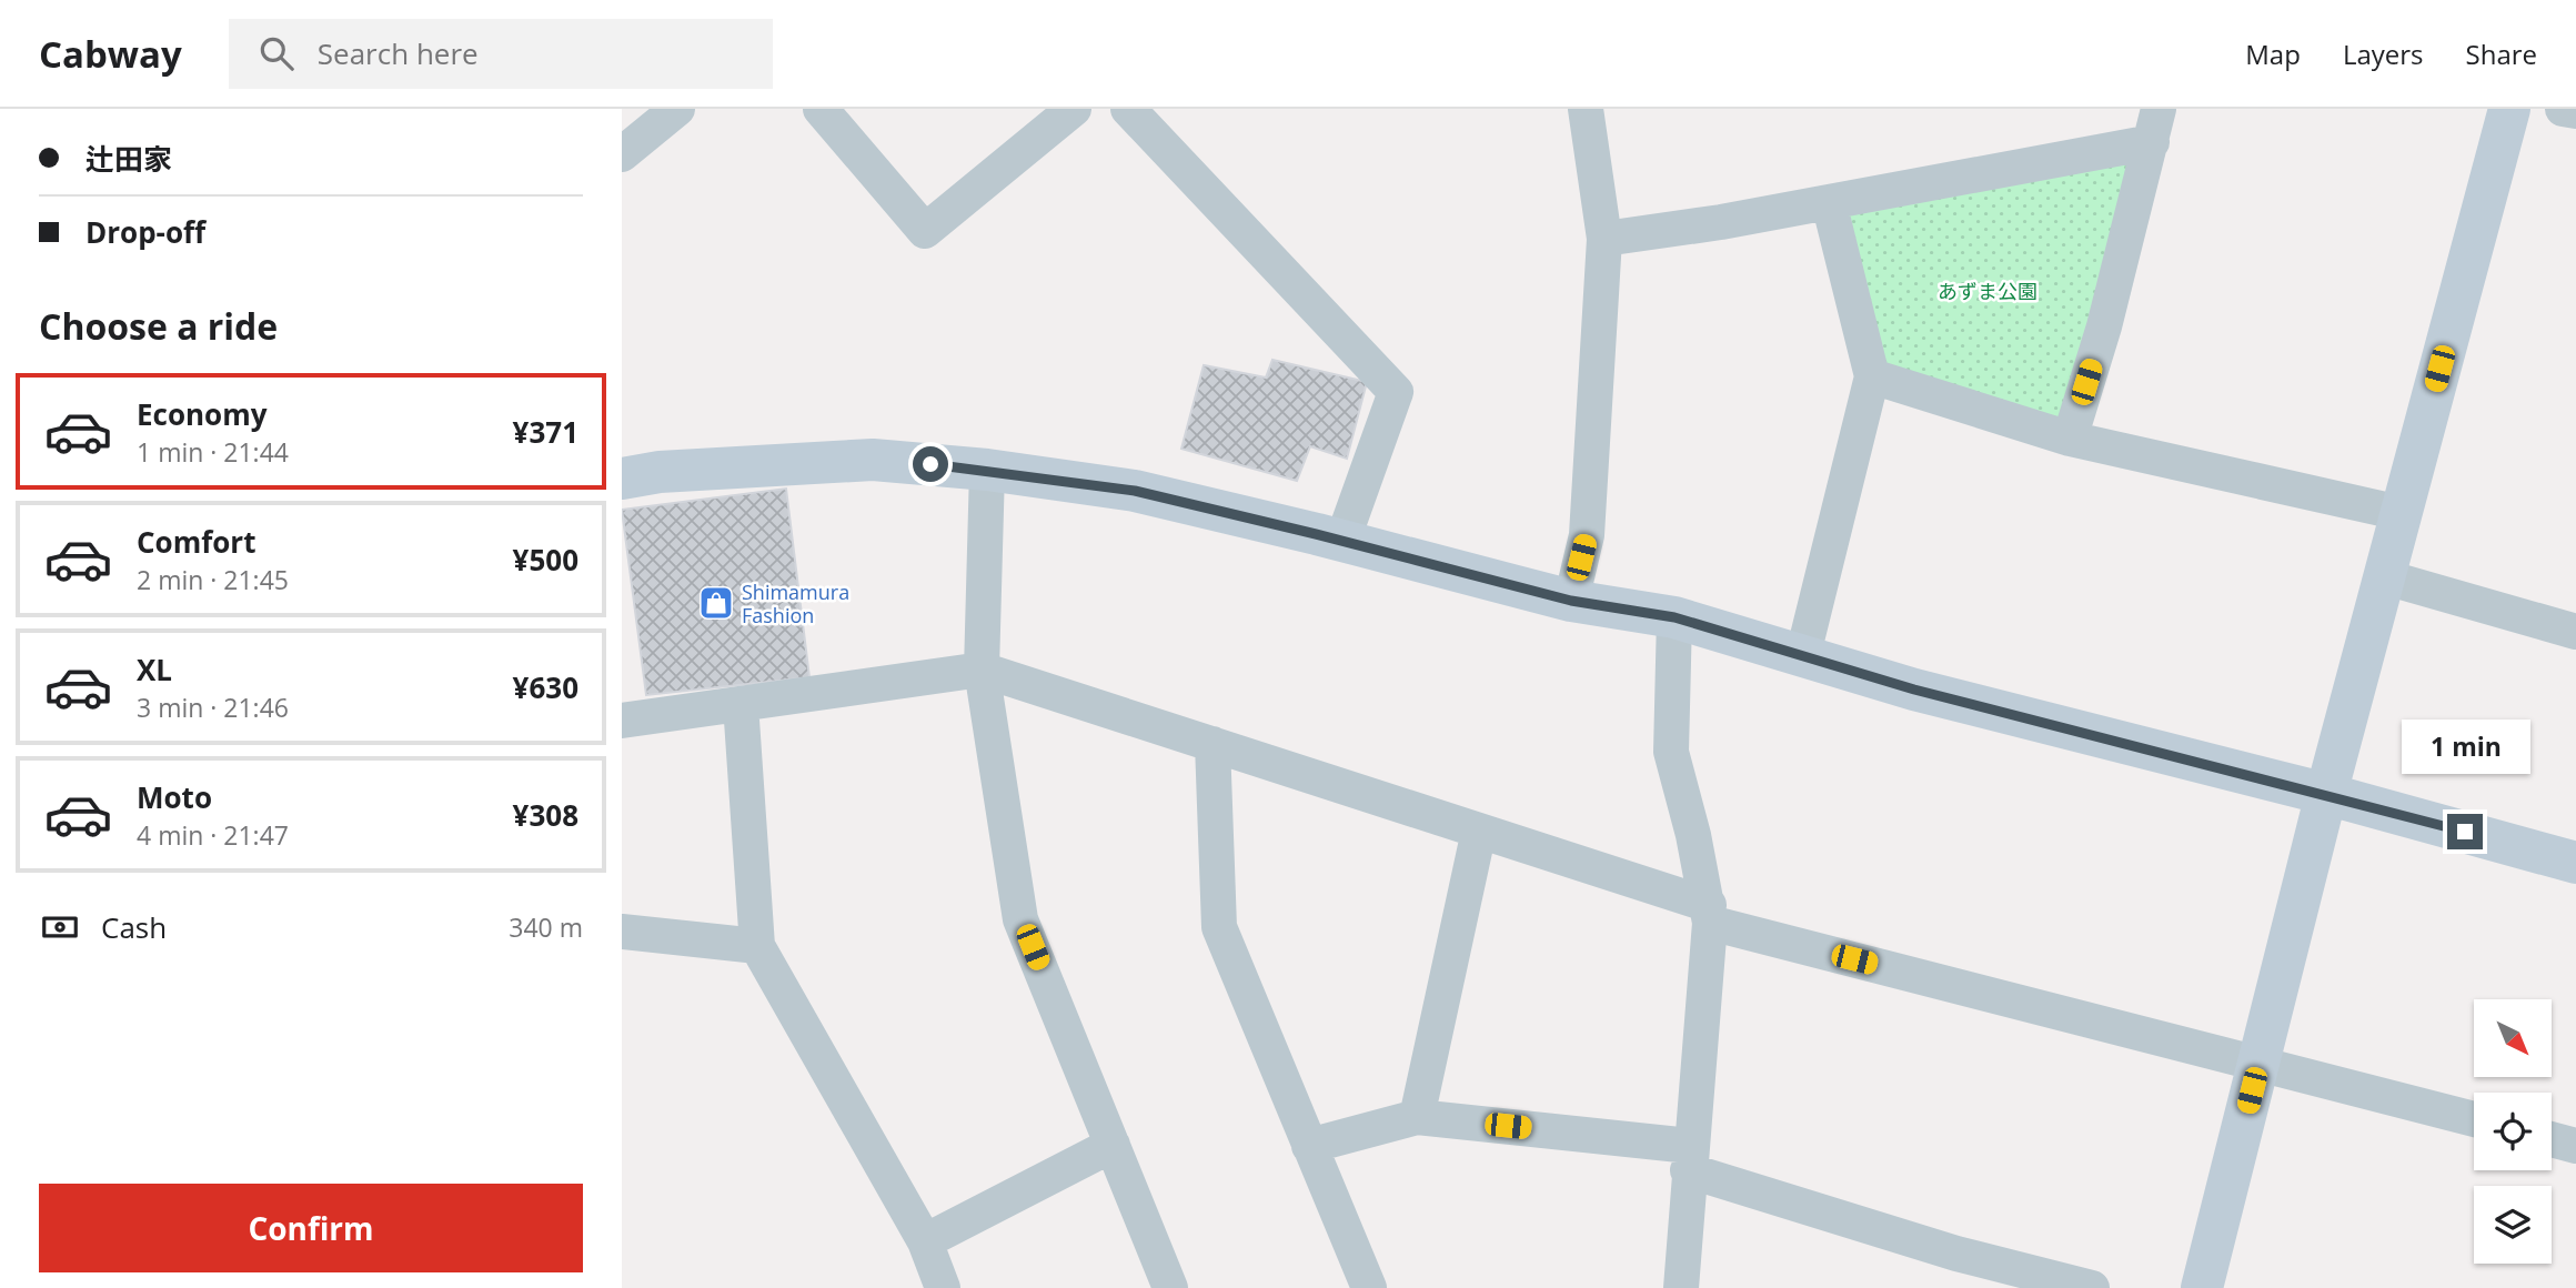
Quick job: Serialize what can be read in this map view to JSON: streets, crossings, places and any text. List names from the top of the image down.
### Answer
{
  "parks": ["あずま公園"],
  "places": {
    "shop": ["Shimamura Fashion"]
  },
  "north": "bottom right",
  "page": {
    "header": "Cabway",
    "search": "Search here",
    "nav": ["Map", "Layers", "Share"],
    "banner": ["辻田家", "Drop-off"],
    "heading": "Choose a ride",
    "list": [
      {
        "name": "Economy",
        "note": "1 min · 21:44",
        "value": "¥371"
      },
      {
        "name": "Comfort",
        "note": "2 min · 21:45",
        "value": "¥500"
      },
      {
        "name": "XL",
        "note": "3 min · 21:46",
        "value": "¥630"
      },
      {
        "name": "Moto",
        "note": "4 min · 21:47",
        "value": "¥308"
      }
    ],
    "bubble": "1 min",
    "pay": ["Cash", "340 m"],
    "buttons": "Confirm"
  }
}
